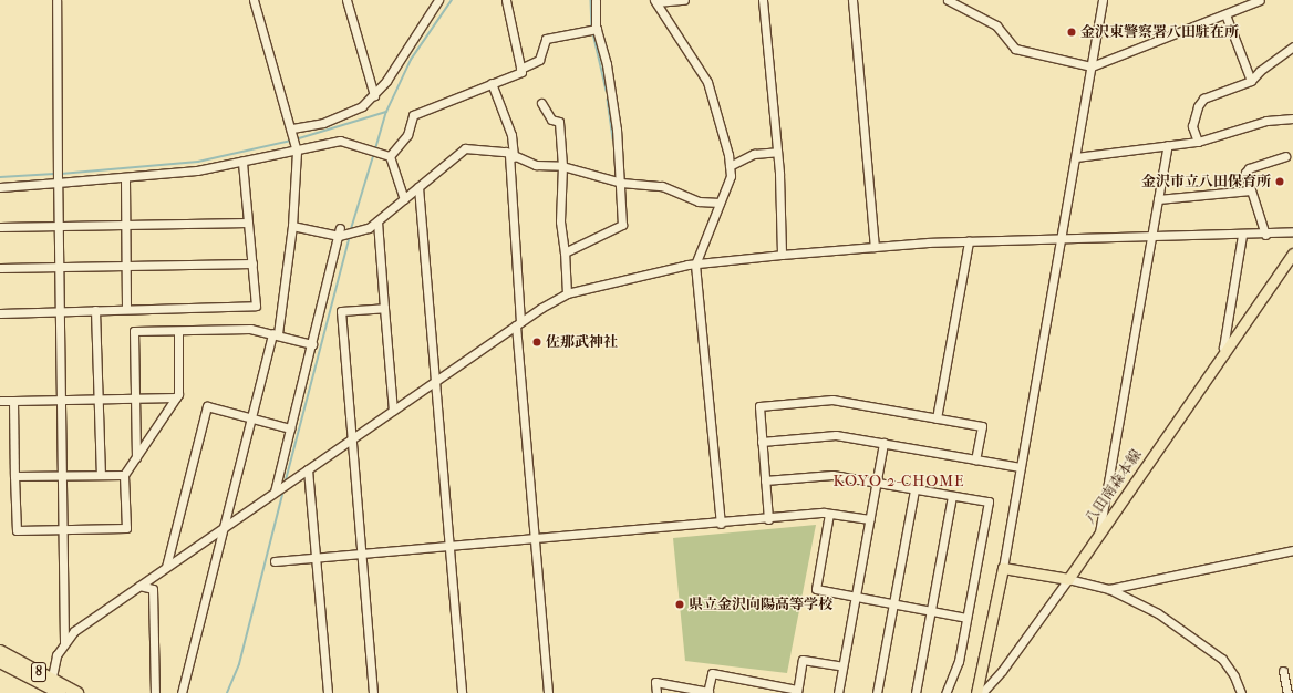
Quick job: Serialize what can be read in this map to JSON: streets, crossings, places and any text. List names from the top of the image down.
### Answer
{
  "streets": {
    "highway": ["8"],
    "main road": ["八田南森本線"]
  },
  "districts": ["KOYO 2-CHOME"],
  "places": [
    "金沢東警察署八田駐在所",
    "金沢市立八田保育所",
    "佐那武神社",
    "県立金沢向陽高等学校"
  ]
}
